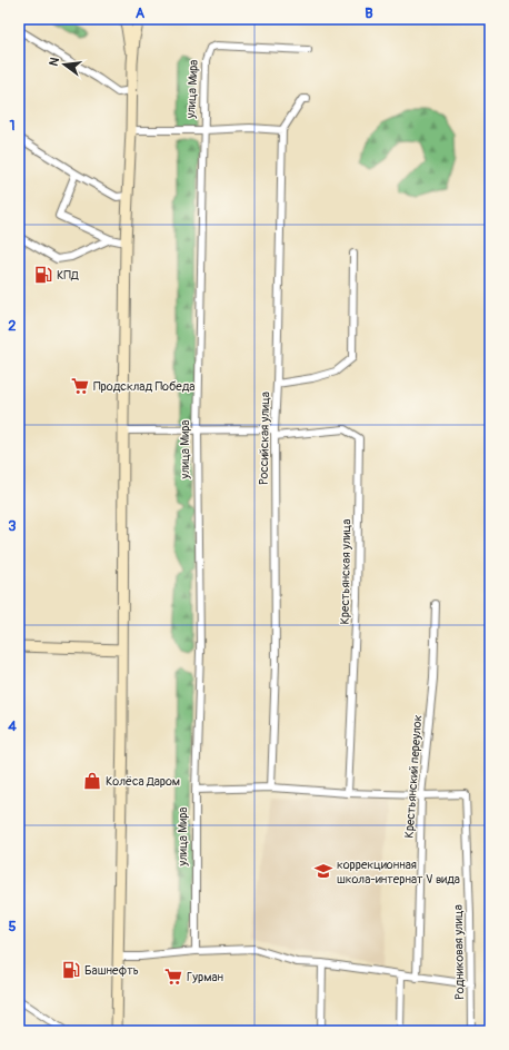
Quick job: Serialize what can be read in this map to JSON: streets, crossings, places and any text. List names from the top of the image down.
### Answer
{
  "streets": {
    "street": [
      "улица Мира",
      "Российская улица",
      "Крестьянская улица",
      "Крестьянский переулок",
      "Родниковая улица"
    ]
  },
  "crossings": [
    ["Российская улица", "Крестьянская улица"],
    ["Крестьянский переулок", "Родниковая улица"]
  ],
  "places": {
    "fuel station": ["КПД", "Башнефть"],
    "supermarket": ["Продсклад Победа", "Гурман"],
    "shop": ["Колёса Даром"],
    "school or university": ["коррекционная школа-интернат V вида"]
  },
  "north": "left",
  "grid": {
    "columns": ["A", "B"],
    "rows": [
      "1",
      "2",
      "3",
      "4",
      "5"
    ]
  }
}
